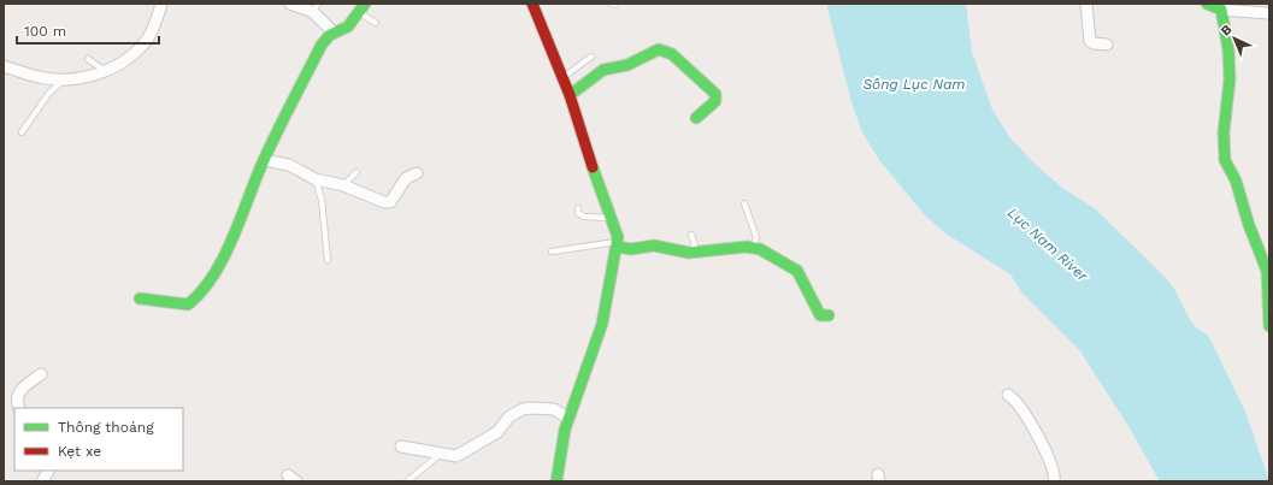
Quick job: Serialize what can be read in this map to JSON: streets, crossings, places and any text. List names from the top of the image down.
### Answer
{
  "water": ["Sông Lục Nam", "Lục Nam River"],
  "legend": ["Thông thoáng", "Kẹt xe"],
  "scale_bar": "100 m",
  "north": "top left"
}
